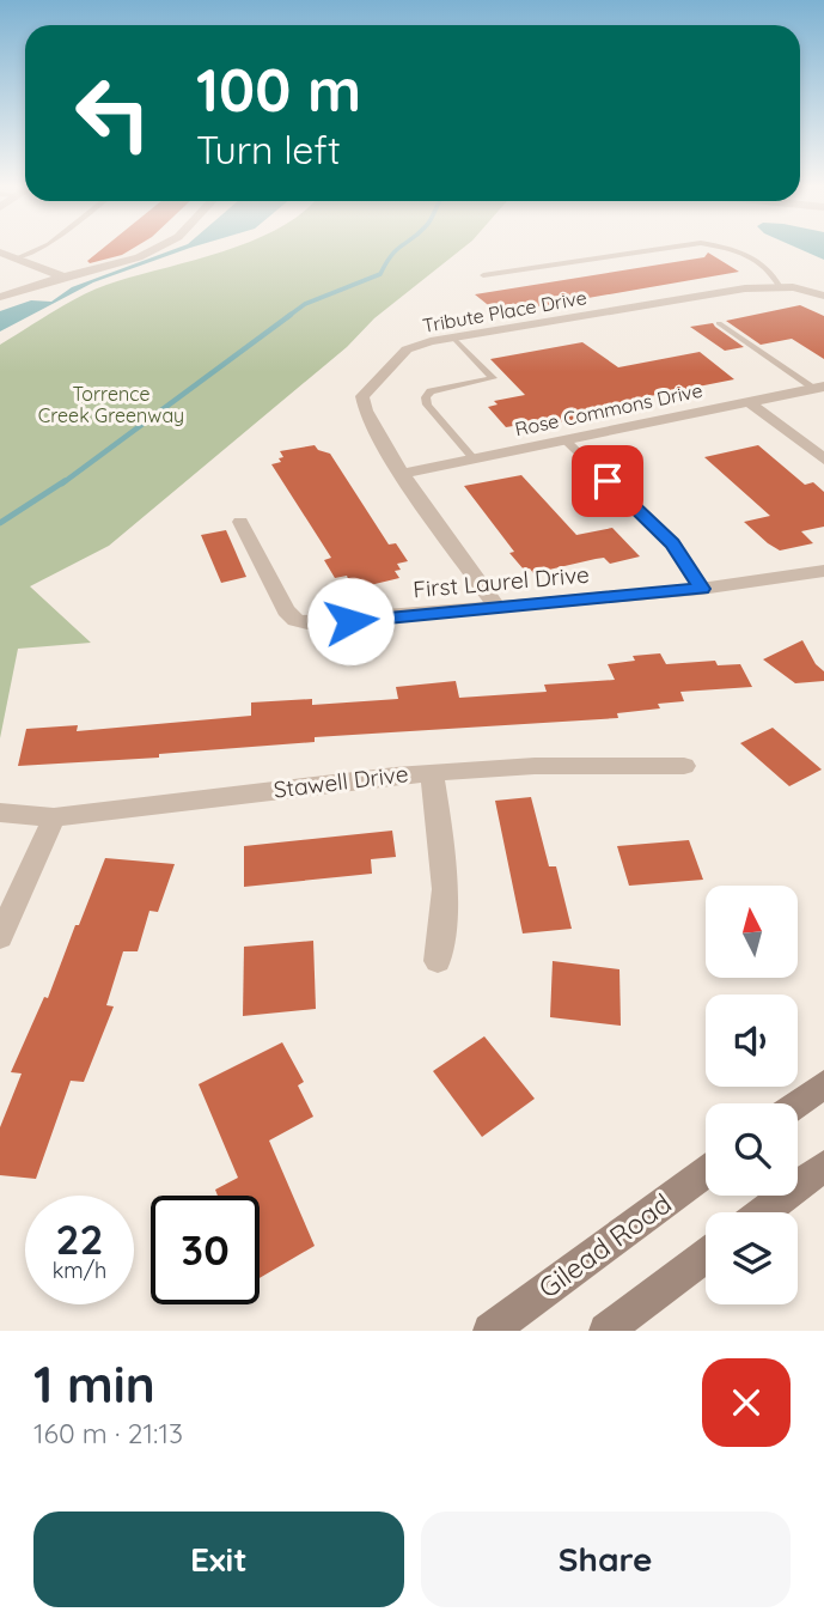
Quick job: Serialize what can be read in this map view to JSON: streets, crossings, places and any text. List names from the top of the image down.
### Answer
{
  "streets": {
    "main road": ["Gilead Road"],
    "street": [
      "Tribute Place Drive",
      "Rose Commons Drive",
      "First Laurel Drive",
      "Stawell Drive"
    ]
  },
  "crossings": [
    ["Tribute Place Drive", "Rose Commons Drive"],
    ["Tribute Place Drive", "First Laurel Drive"]
  ],
  "parks": ["Torrence Creek Greenway"],
  "north": "top",
  "page": {
    "turn": ["100 m", "Turn left"],
    "speed": "22 km/h",
    "limit": "30",
    "heading": ["1 min", "160 m · 21:13"],
    "buttons": ["Exit", "Share"]
  }
}
